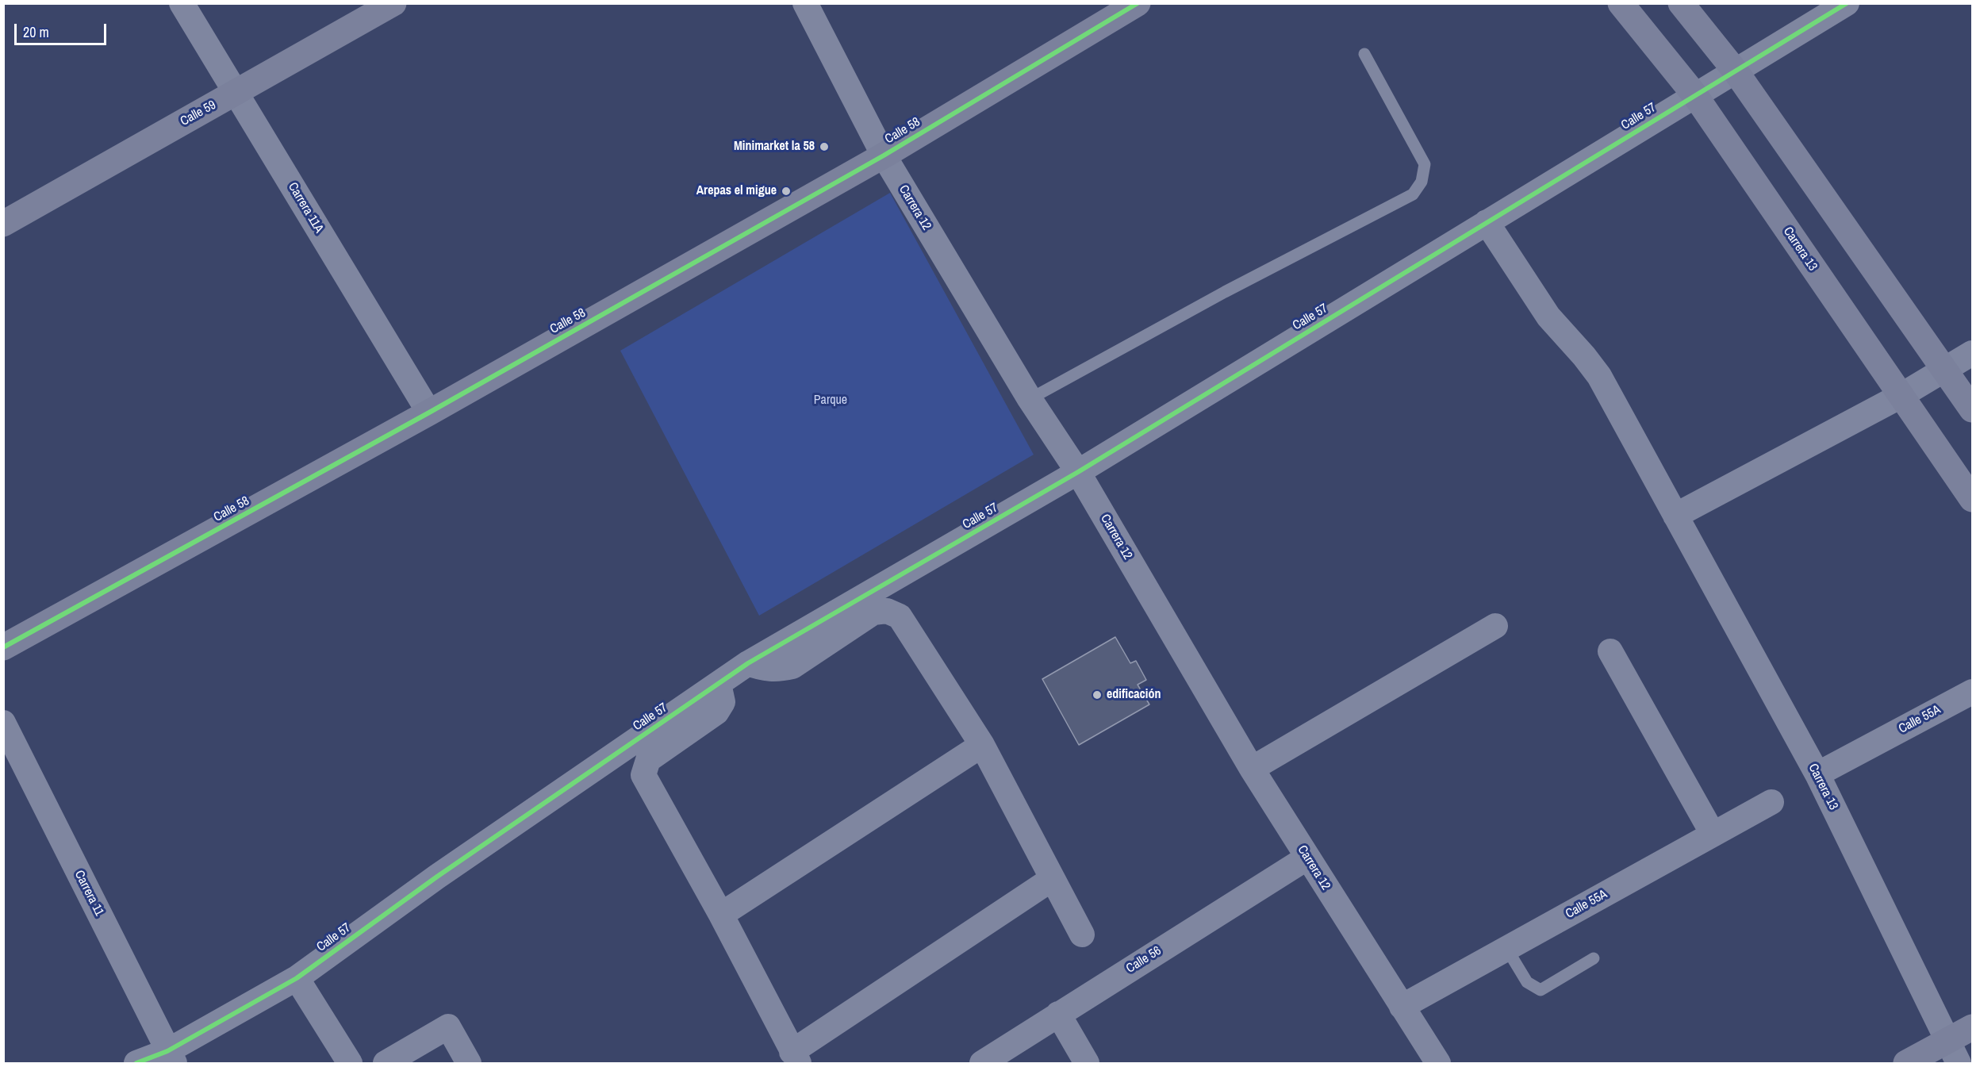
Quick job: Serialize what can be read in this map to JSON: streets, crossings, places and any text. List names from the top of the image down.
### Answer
{
  "streets": {
    "street": [
      "Calle 59",
      "Calle 57",
      "Calle 58",
      "Carrera 11A",
      "Carrera 12",
      "Carrera 13",
      "Calle 55A",
      "Carrera 11",
      "Calle 56"
    ]
  },
  "crossings": [
    ["Calle 59", "Carrera 11A"],
    ["Calle 57", "Carrera 12"],
    ["Calle 57", "Carrera 13"],
    ["Calle 57", "Carrera 11"],
    ["Calle 58", "Carrera 11A"],
    ["Calle 58", "Carrera 12"],
    ["Carrera 12", "Calle 55A"],
    ["Carrera 12", "Calle 56"],
    ["Carrera 13", "Calle 55A"]
  ],
  "parks": ["Parque"],
  "places": ["Minimarket la 58", "Arepas el migue", "edificación"],
  "scale_bar": "20 m"
}
